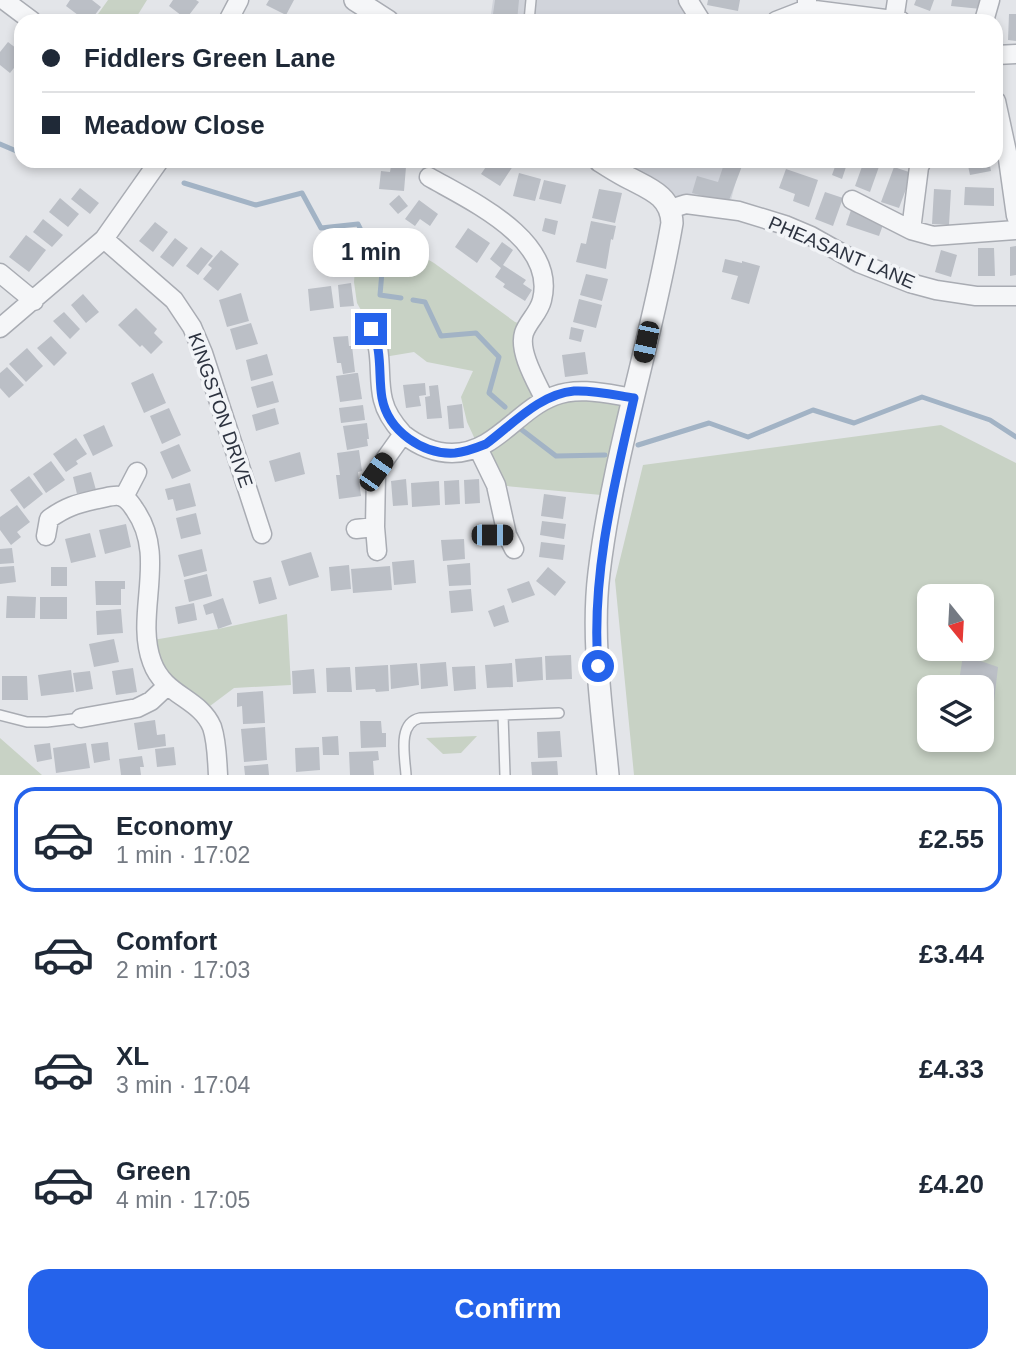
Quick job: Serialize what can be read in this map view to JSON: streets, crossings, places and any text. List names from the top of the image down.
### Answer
{
  "streets": {
    "street": ["PHEASANT LANE", "KINGSTON DRIVE"]
  },
  "north": "bottom",
  "page": {
    "banner": ["Fiddlers Green Lane", "Meadow Close"],
    "bubble": "1 min",
    "list": [
      {
        "name": "Economy",
        "note": "1 min · 17:02",
        "value": "£2.55"
      },
      {
        "name": "Comfort",
        "note": "2 min · 17:03",
        "value": "£3.44"
      },
      {
        "name": "XL",
        "note": "3 min · 17:04",
        "value": "£4.33"
      },
      {
        "name": "Green",
        "note": "4 min · 17:05",
        "value": "£4.20"
      }
    ],
    "buttons": "Confirm"
  }
}
